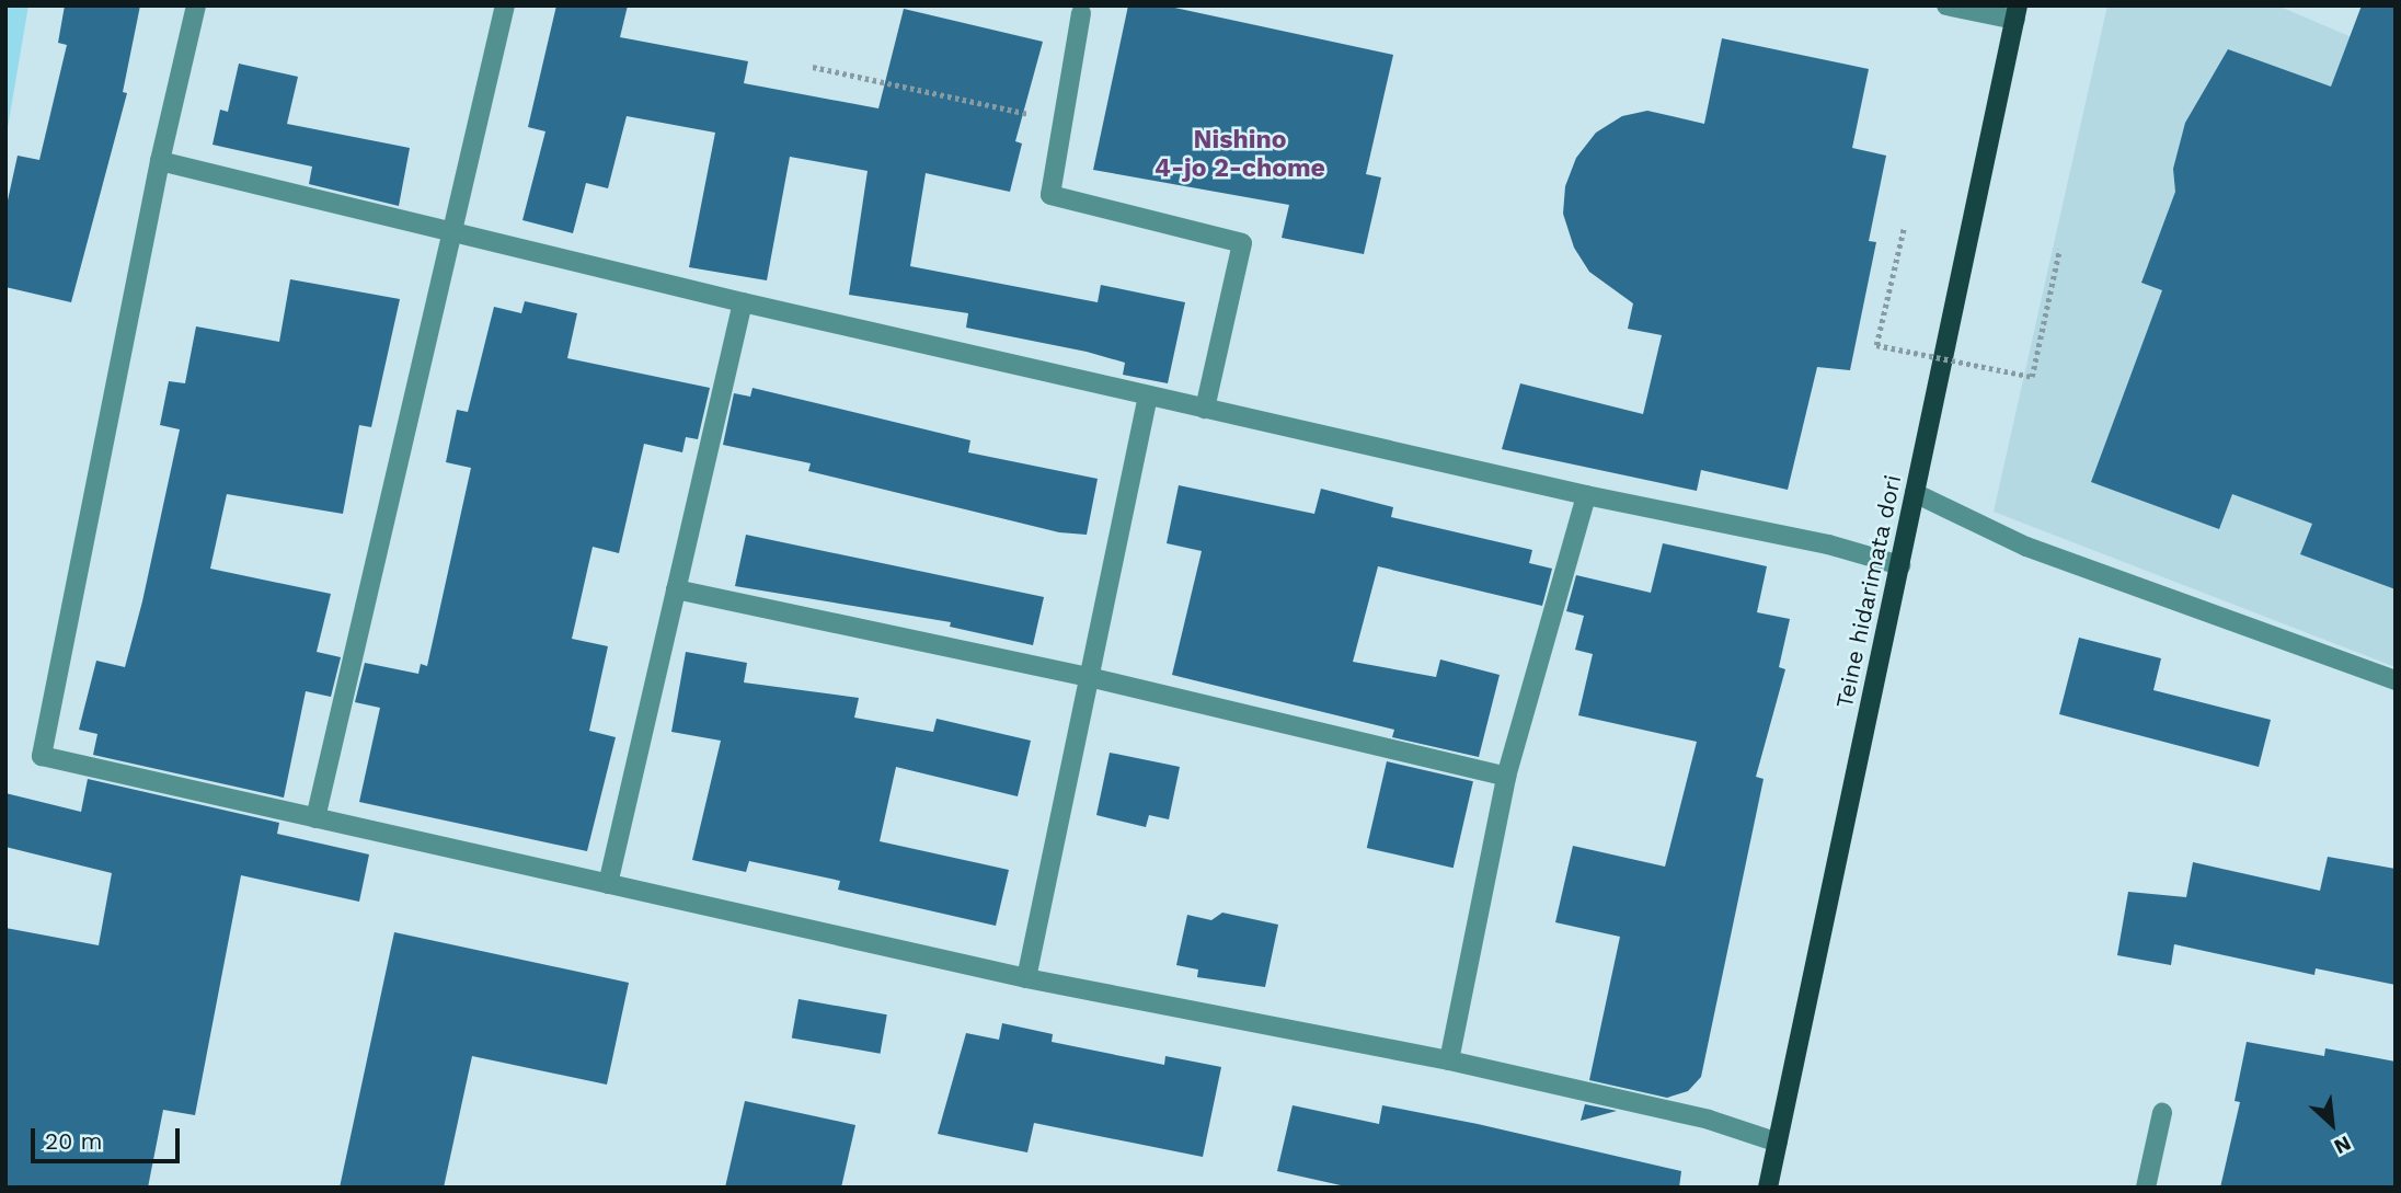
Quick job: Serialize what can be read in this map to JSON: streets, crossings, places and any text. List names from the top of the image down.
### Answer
{
  "streets": {
    "main road": ["Teine hidarimata dori"]
  },
  "districts": ["Nishino 4-jo 2-chome"],
  "scale_bar": "20 m",
  "north": "bottom right"
}
